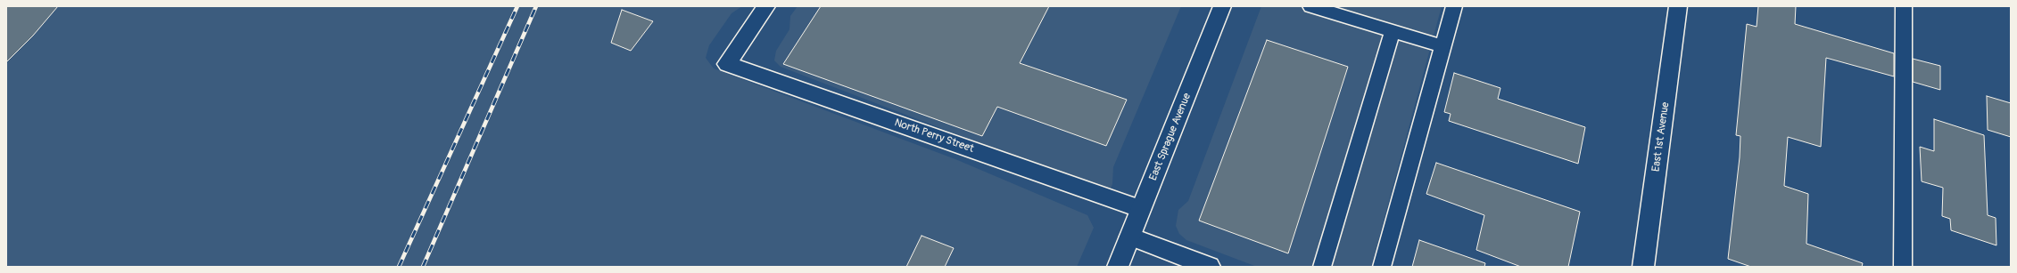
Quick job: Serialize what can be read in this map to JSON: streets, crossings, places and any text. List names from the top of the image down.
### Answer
{
  "streets": {
    "street": ["North Perry Street", "East Sprague Avenue", "East 1st Avenue"]
  },
  "crossings": [
    ["North Perry Street", "East Sprague Avenue"]
  ]
}
